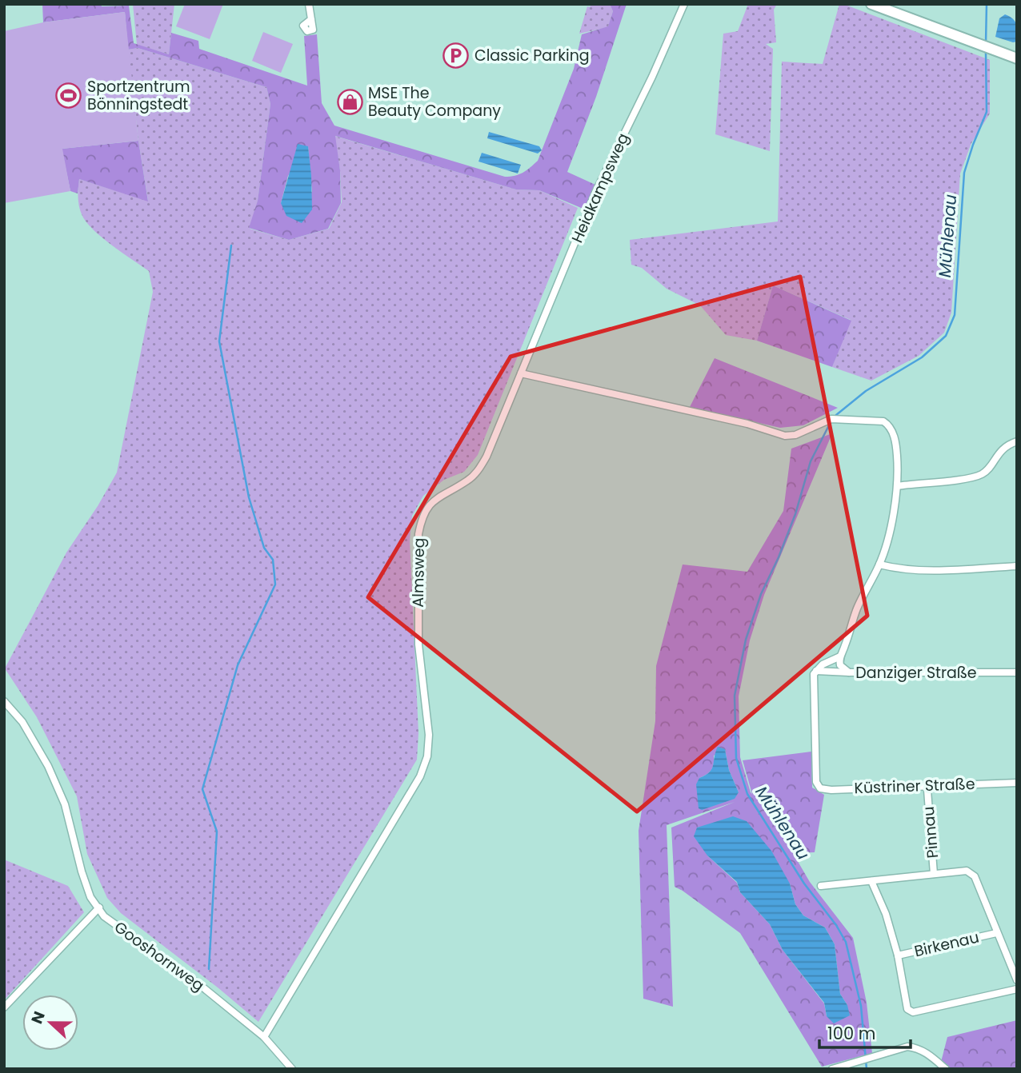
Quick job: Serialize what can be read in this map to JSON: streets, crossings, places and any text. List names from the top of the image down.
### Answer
{
  "streets": {
    "street": [
      "Heidkampsweg",
      "Almsweg",
      "Danziger Straße",
      "Küstriner Straße",
      "Pinnau",
      "Birkenau",
      "Gooshornweg"
    ]
  },
  "crossings": [
    ["Heidkampsweg", "Almsweg"],
    ["Almsweg", "Gooshornweg"],
    ["Danziger Straße", "Küstriner Straße"]
  ],
  "water": ["Mühlenau"],
  "places": {
    "parking": ["Classic Parking"],
    "sports": ["Sportzentrum Bönningstedt"],
    "shop": ["MSE The Beauty Company"]
  },
  "scale_bar": "100 m",
  "north": "left"
}
